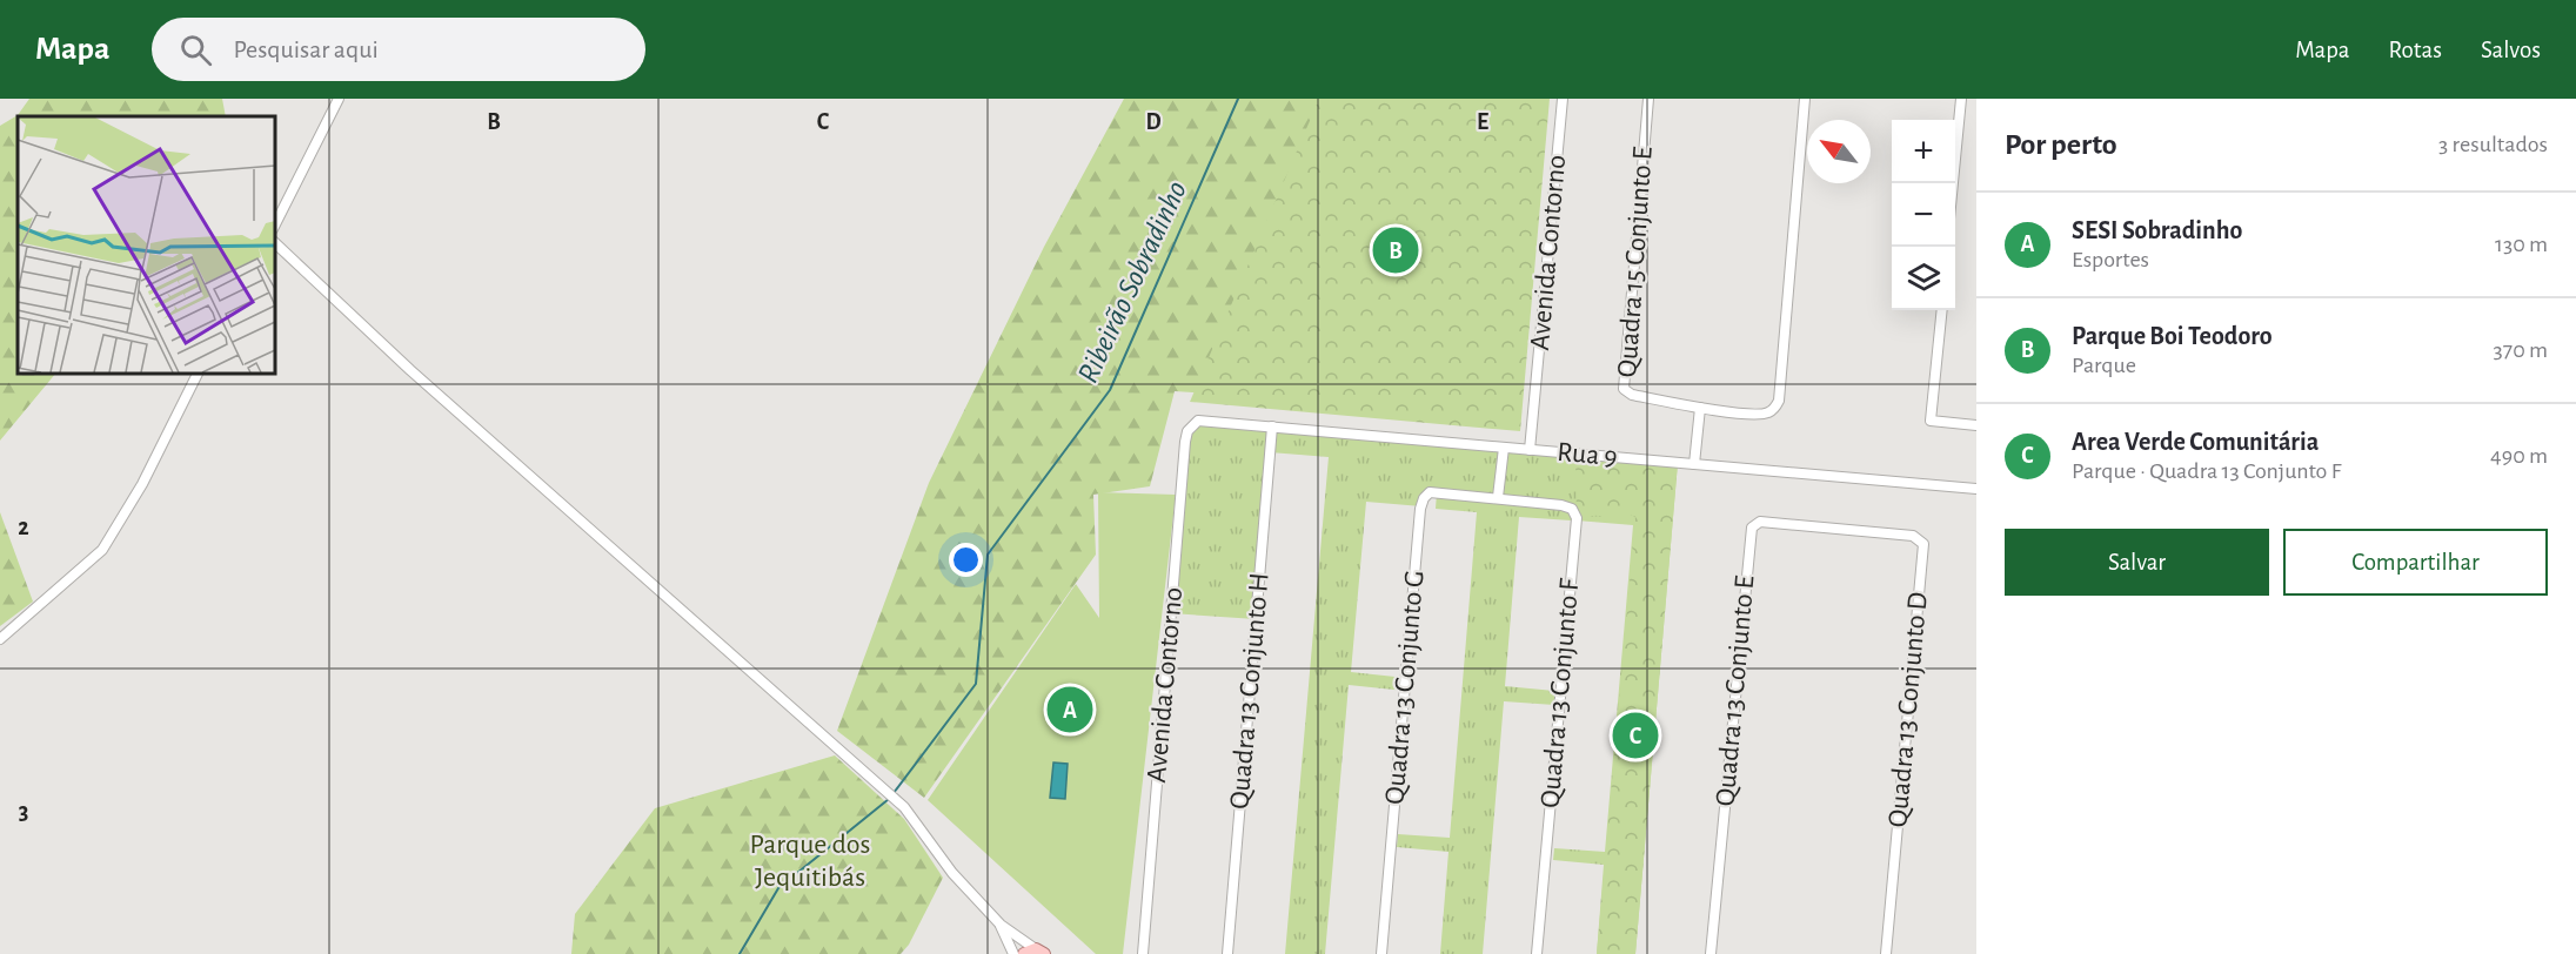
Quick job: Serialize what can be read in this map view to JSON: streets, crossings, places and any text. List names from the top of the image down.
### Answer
{
  "streets": {
    "street": [
      "Avenida Contorno",
      "Quadra 15 Conjunto E",
      "Rua 9",
      "Quadra 13 Conjunto G",
      "Quadra 13 Conjunto H",
      "Quadra 13 Conjunto E",
      "Quadra 13 Conjunto F",
      "Quadra 13 Conjunto D"
    ]
  },
  "crossings": [
    ["Avenida Contorno", "Rua 9"],
    ["Rua 9", "Quadra 13 Conjunto H"],
    ["Quadra 13 Conjunto G", "Quadra 13 Conjunto F"],
    ["Quadra 13 Conjunto E", "Quadra 13 Conjunto D"]
  ],
  "water": ["Ribeirão Sobradinho"],
  "parks": ["Parque dos Jequitibás"],
  "north": "top left",
  "page": {
    "header": "Mapa",
    "search": "Pesquisar aqui",
    "nav": ["Mapa", "Rotas", "Salvos"],
    "heading": ["Por perto", "3 resultados"],
    "map_buttons": ["+", "−"],
    "list": [
      {
        "mark": "A",
        "name": "SESI Sobradinho",
        "note": "Esportes",
        "value": "130 m"
      },
      {
        "mark": "B",
        "name": "Parque Boi Teodoro",
        "note": "Parque",
        "value": "370 m"
      },
      {
        "mark": "C",
        "name": "Area Verde Comunitária",
        "note": "Parque · Quadra 13 Conjunto F",
        "value": "490 m"
      }
    ],
    "pins": ["B", "A", "C"],
    "buttons": ["Salvar", "Compartilhar"]
  },
  "grid": {
    "columns": [
      "B",
      "C",
      "D",
      "E"
    ],
    "rows": ["2", "3"]
  }
}
